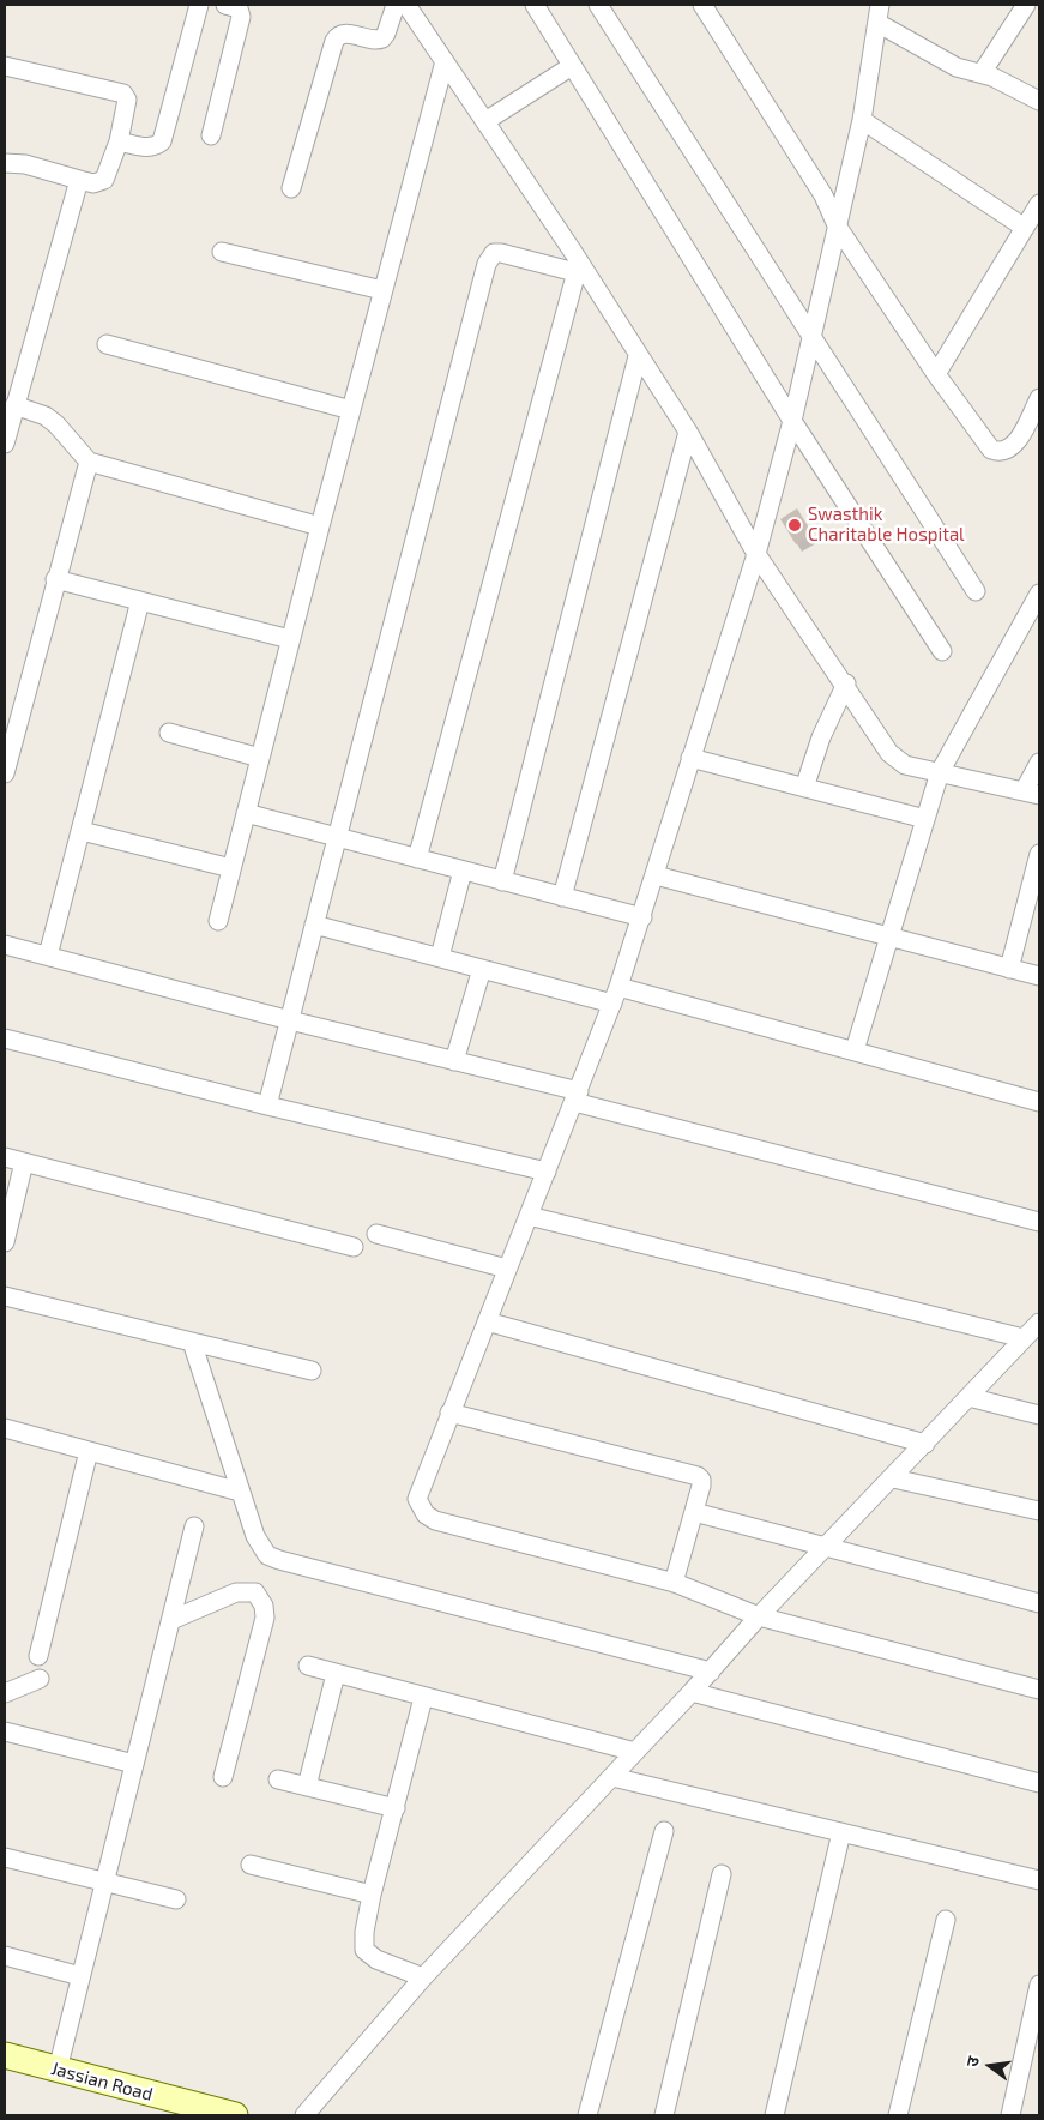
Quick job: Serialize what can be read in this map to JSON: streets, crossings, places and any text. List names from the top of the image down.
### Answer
{
  "streets": {
    "street": ["Jassian Road"]
  },
  "places": ["Swasthik Charitable Hospital"],
  "north": "left"
}
